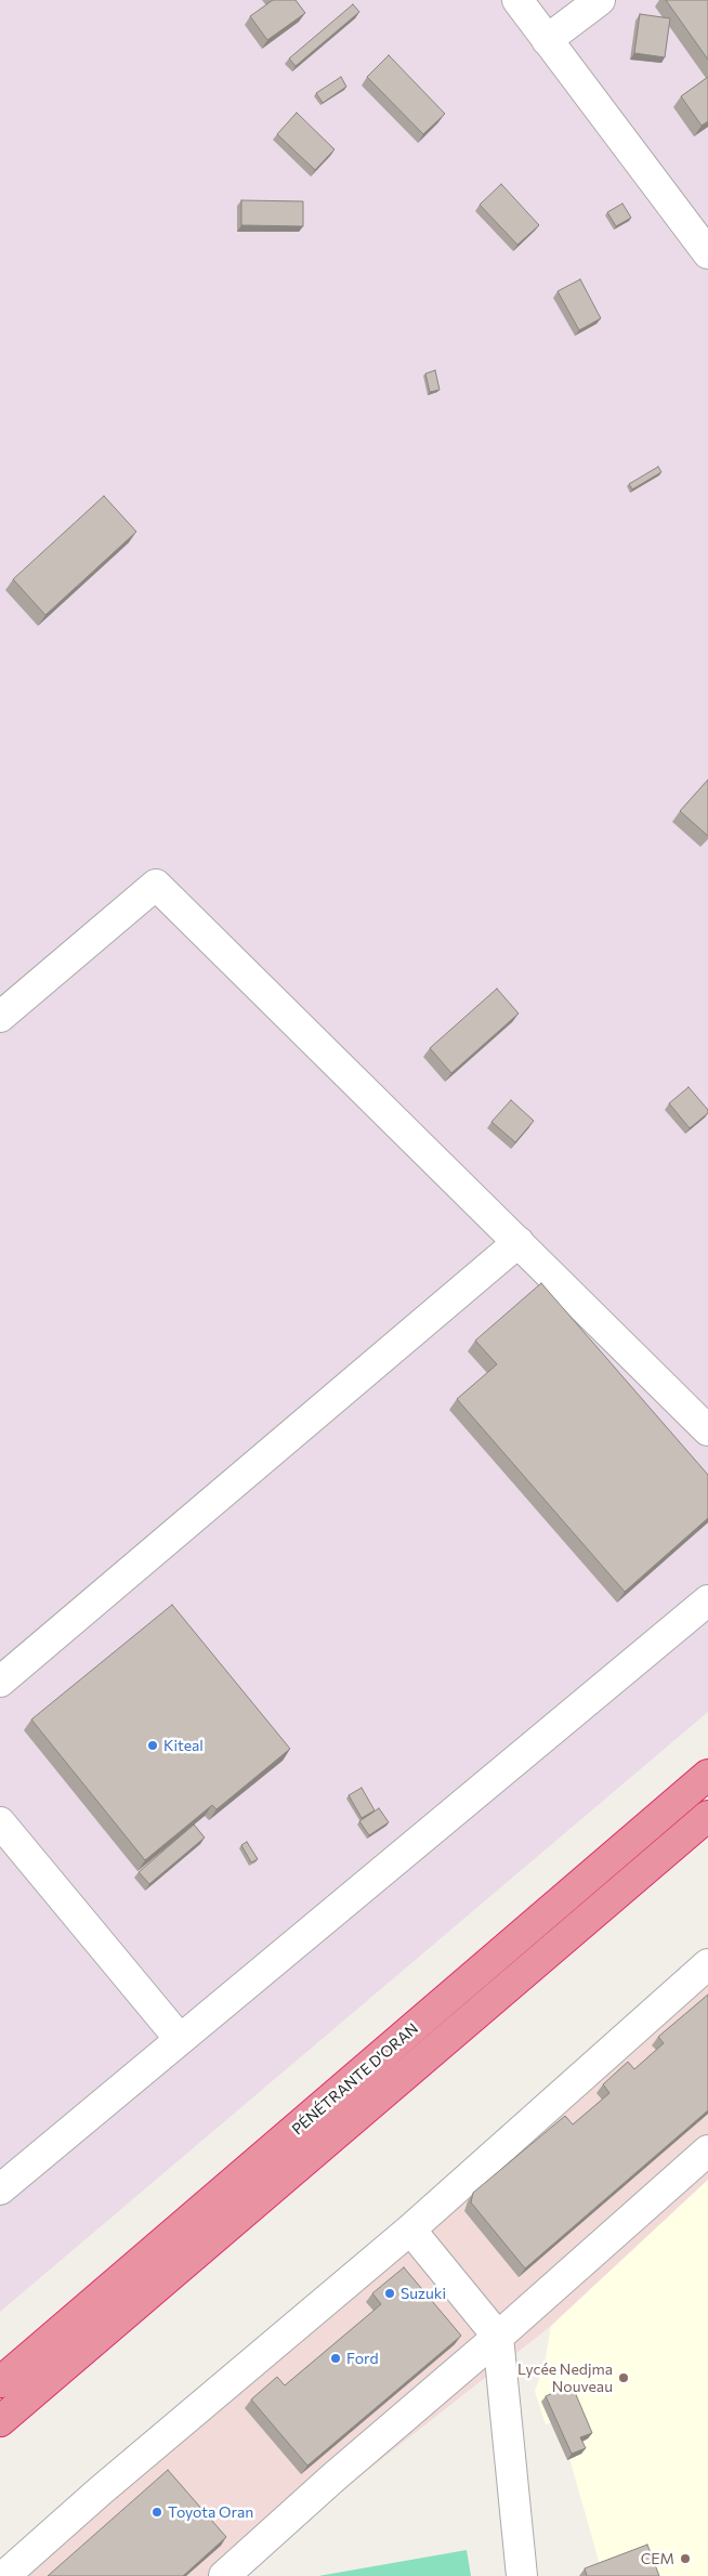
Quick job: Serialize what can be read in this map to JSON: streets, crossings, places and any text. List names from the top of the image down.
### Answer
{
  "streets": {
    "highway": ["PÉNÉTRANTE D'ORAN"]
  },
  "places": [
    "Kiteal",
    "Suzuki",
    "Ford",
    "Lycée Nedjma Nouveau",
    "Toyota Oran",
    "CEM"
  ]
}
